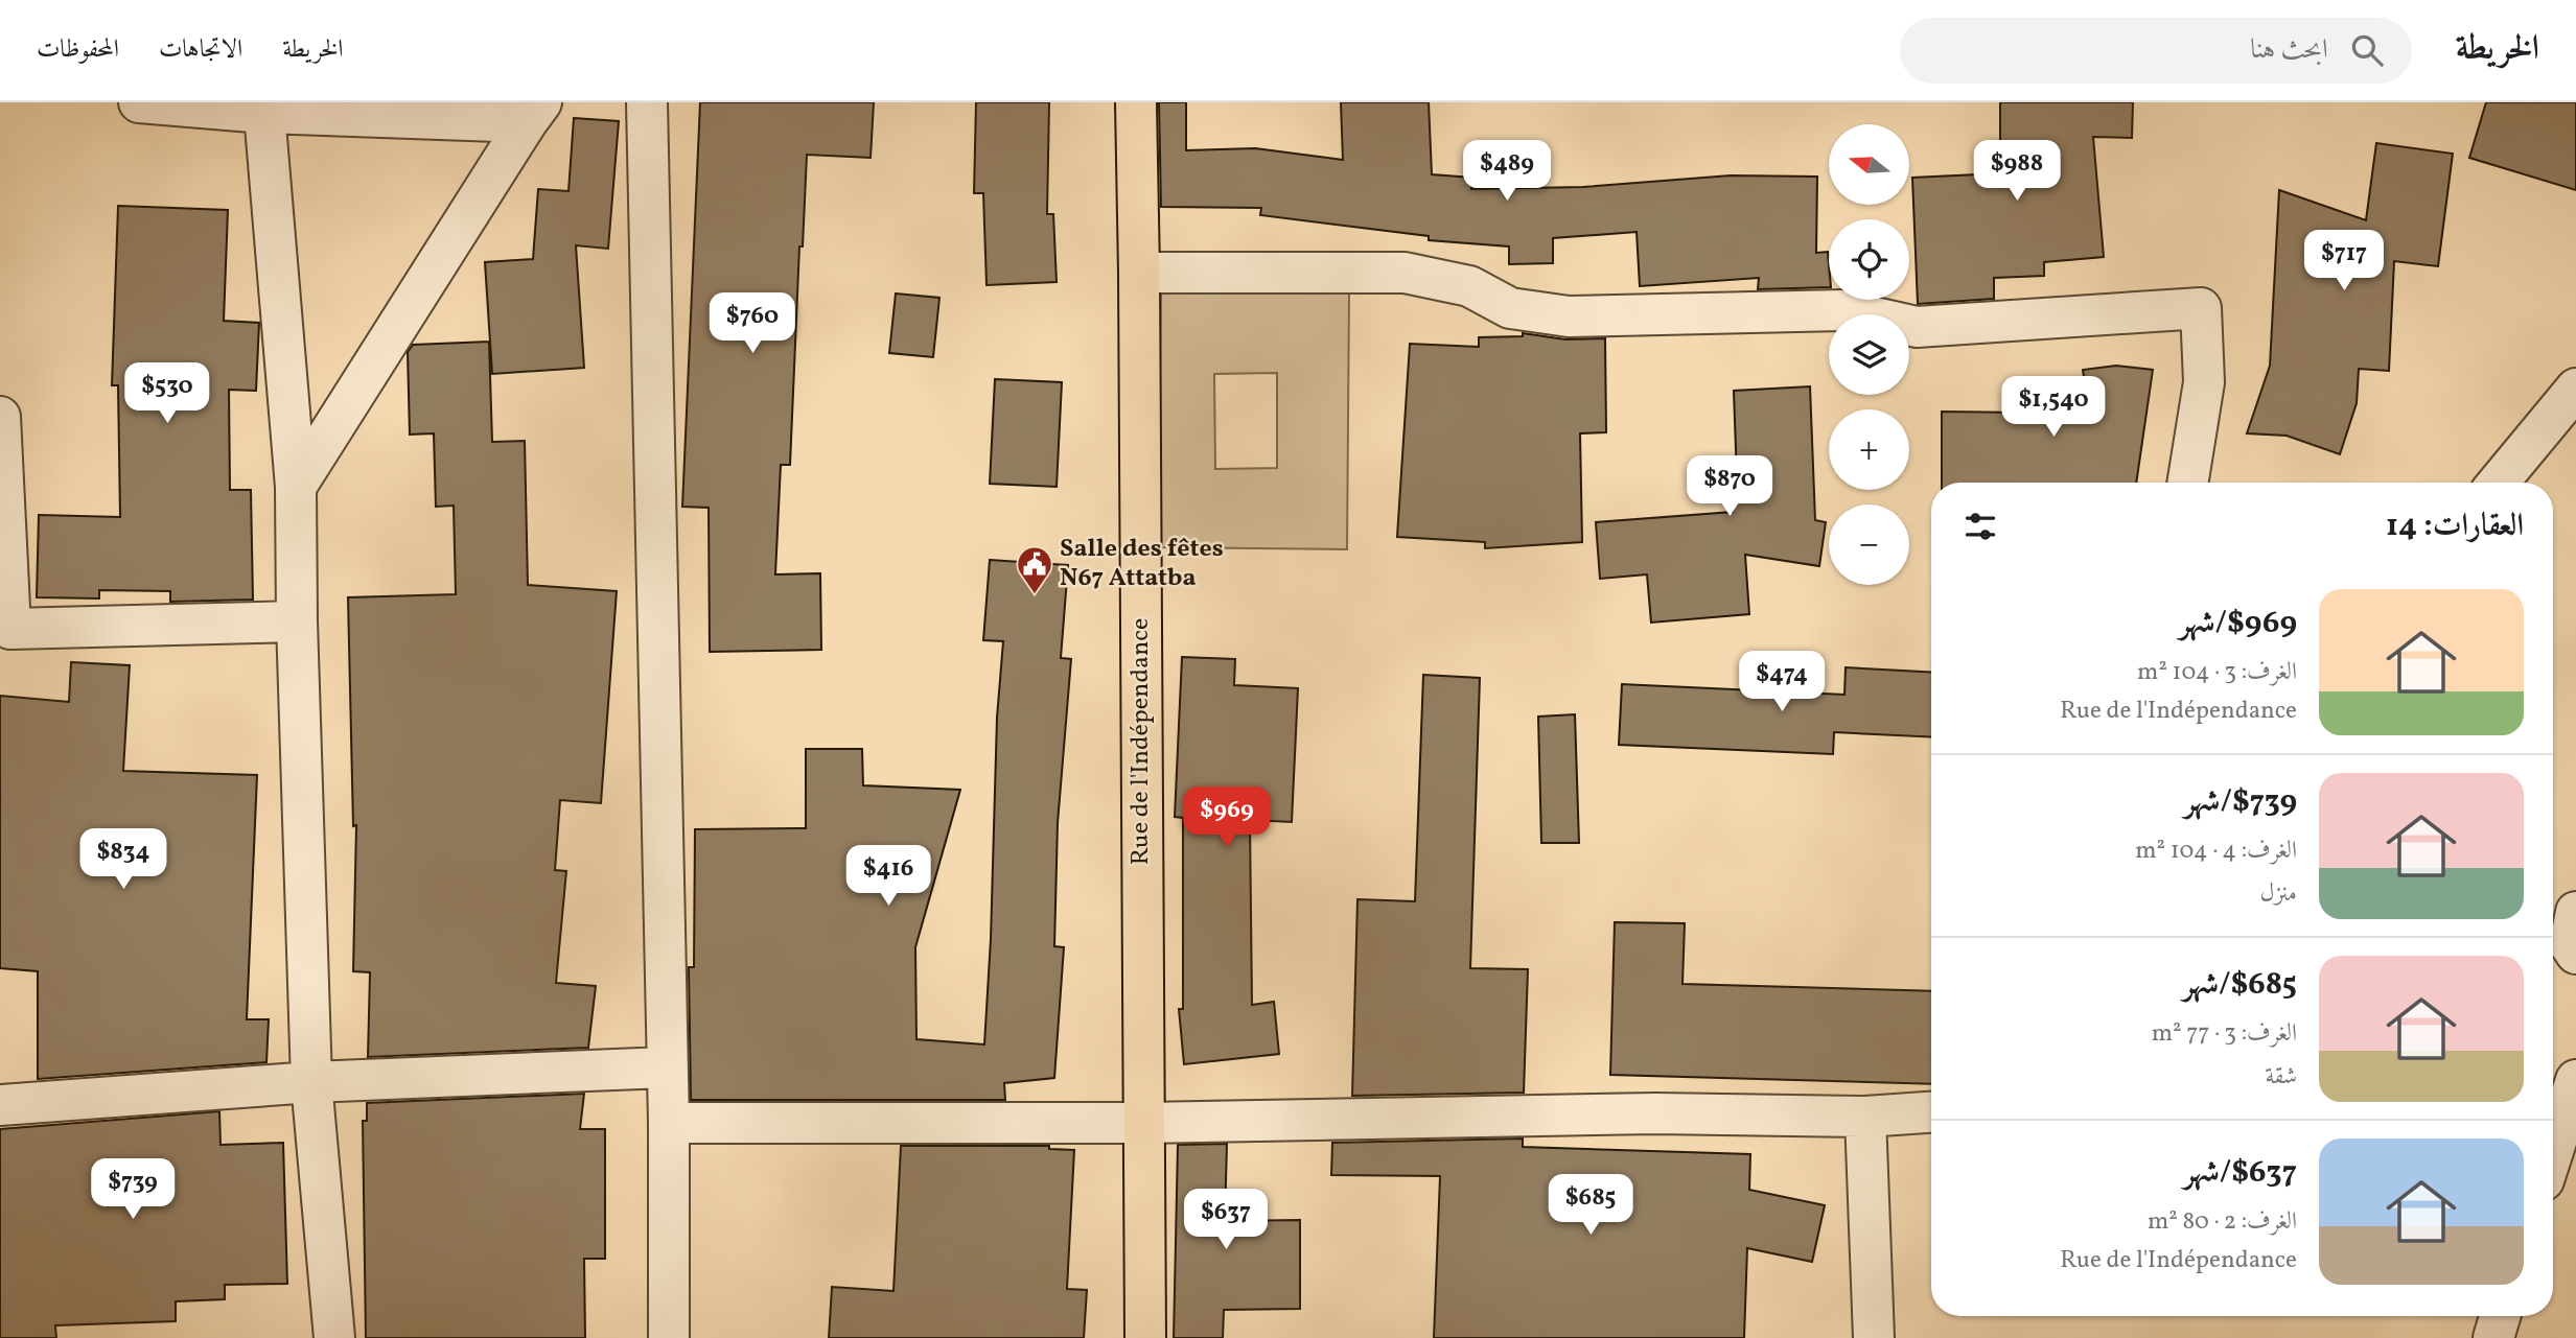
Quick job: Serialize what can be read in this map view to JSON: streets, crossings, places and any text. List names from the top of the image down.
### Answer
{
  "streets": {
    "main road": ["Rue de l'Indépendance"]
  },
  "places": {
    "public building": ["Salle des fêtes N67 Attatba"]
  },
  "north": "left",
  "page": {
    "header": "الخريطة",
    "search": "ابحث هنا",
    "nav": ["الخريطة", "الاتجاهات", "المحفوظات"],
    "map_buttons": ["+", "−"],
    "price": [
      "$489",
      "$988",
      "$717",
      "$760",
      "$530",
      "$1,540",
      "$870",
      "$474",
      "$969",
      "$834",
      "$416",
      "$739",
      "$685",
      "$637"
    ],
    "heading": "العقارات: 14",
    "list": [
      {
        "name": "$969/شهر",
        "note": "الغرف: 3 · 104 m² · Rue de l'Indépendance"
      },
      {
        "name": "$739/شهر",
        "note": "الغرف: 4 · 104 m² · منزل"
      },
      {
        "name": "$685/شهر",
        "note": "الغرف: 3 · 77 m² · شقة"
      },
      {
        "name": "$637/شهر",
        "note": "الغرف: 2 · 80 m² · Rue de l'Indépendance"
      }
    ]
  }
}
